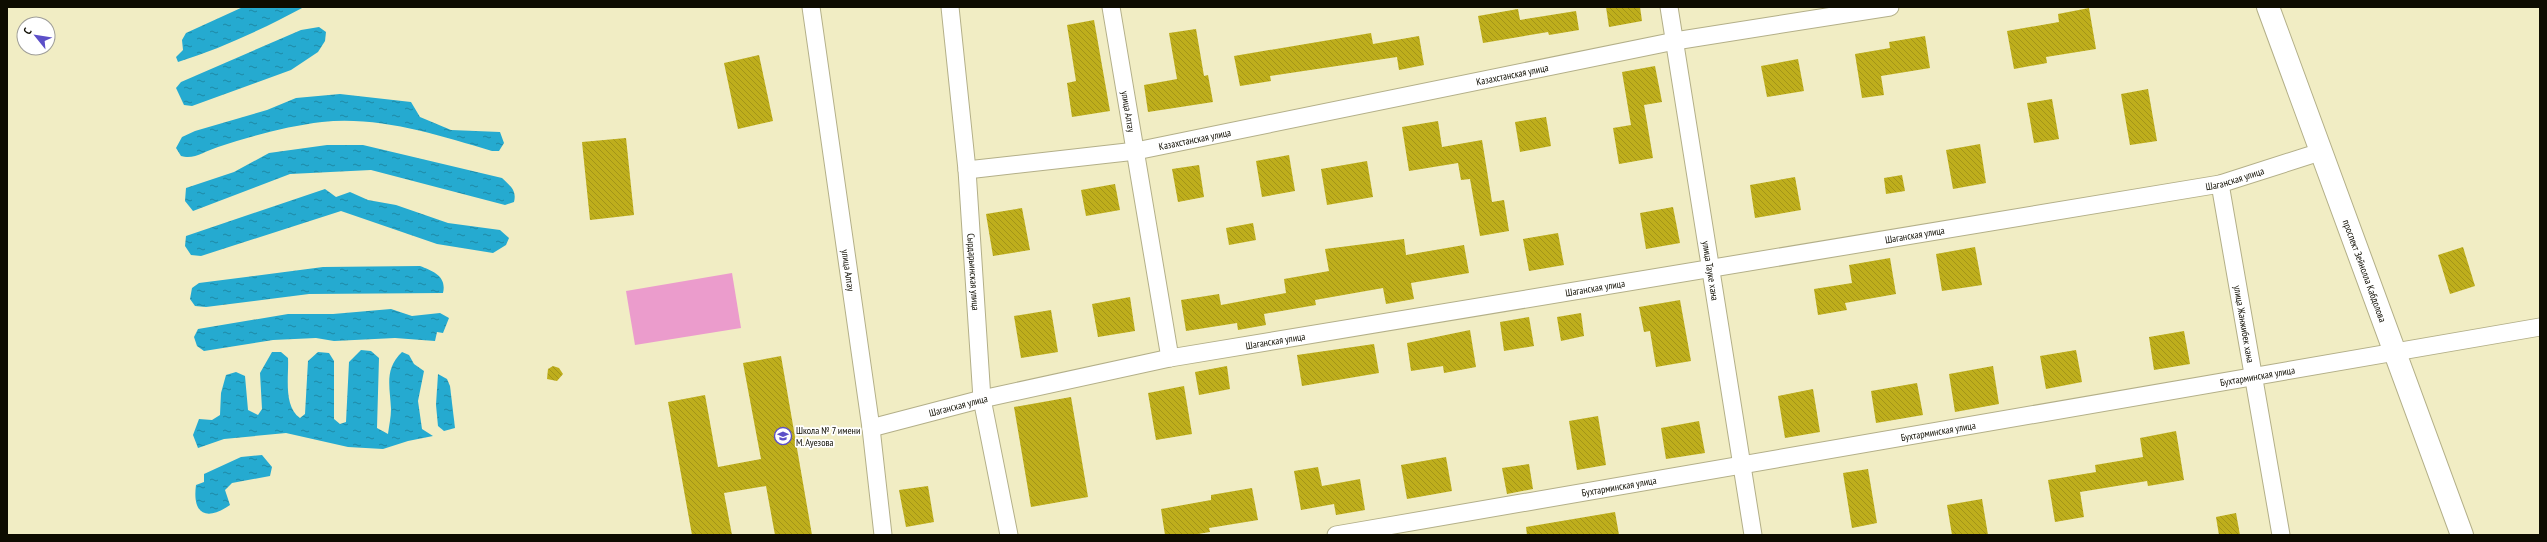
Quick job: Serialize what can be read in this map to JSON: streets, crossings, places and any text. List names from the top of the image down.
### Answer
{
  "streets": {
    "main road": ["проспект Зейнолла Кабдолова"],
    "street": [
      "Казахстанская улица",
      "улица Алтау",
      "Шаганская улица",
      "улица Тауке хана",
      "Сырдарьинская улица",
      "улица Жанжибек хана",
      "Бухтарминская улица"
    ]
  },
  "crossings": [
    ["Казахстанская улица", "улица Алтау"],
    ["Казахстанская улица", "улица Тауке хана"],
    ["Казахстанская улица", "Сырдарьинская улица"],
    ["улица Алтау", "Шаганская улица"],
    ["Шаганская улица", "улица Тауке хана"],
    ["Шаганская улица", "проспект Зейнолла Кабдолова"],
    ["Шаганская улица", "Сырдарьинская улица"],
    ["Шаганская улица", "улица Жанжибек хана"],
    ["улица Тауке хана", "Бухтарминская улица"],
    ["проспект Зейнолла Кабдолова", "Бухтарминская улица"],
    ["улица Жанжибек хана", "Бухтарминская улица"]
  ],
  "places": {
    "school or university": ["Школа № 7 имени М. Ауезова"]
  },
  "north": "top left"
}
